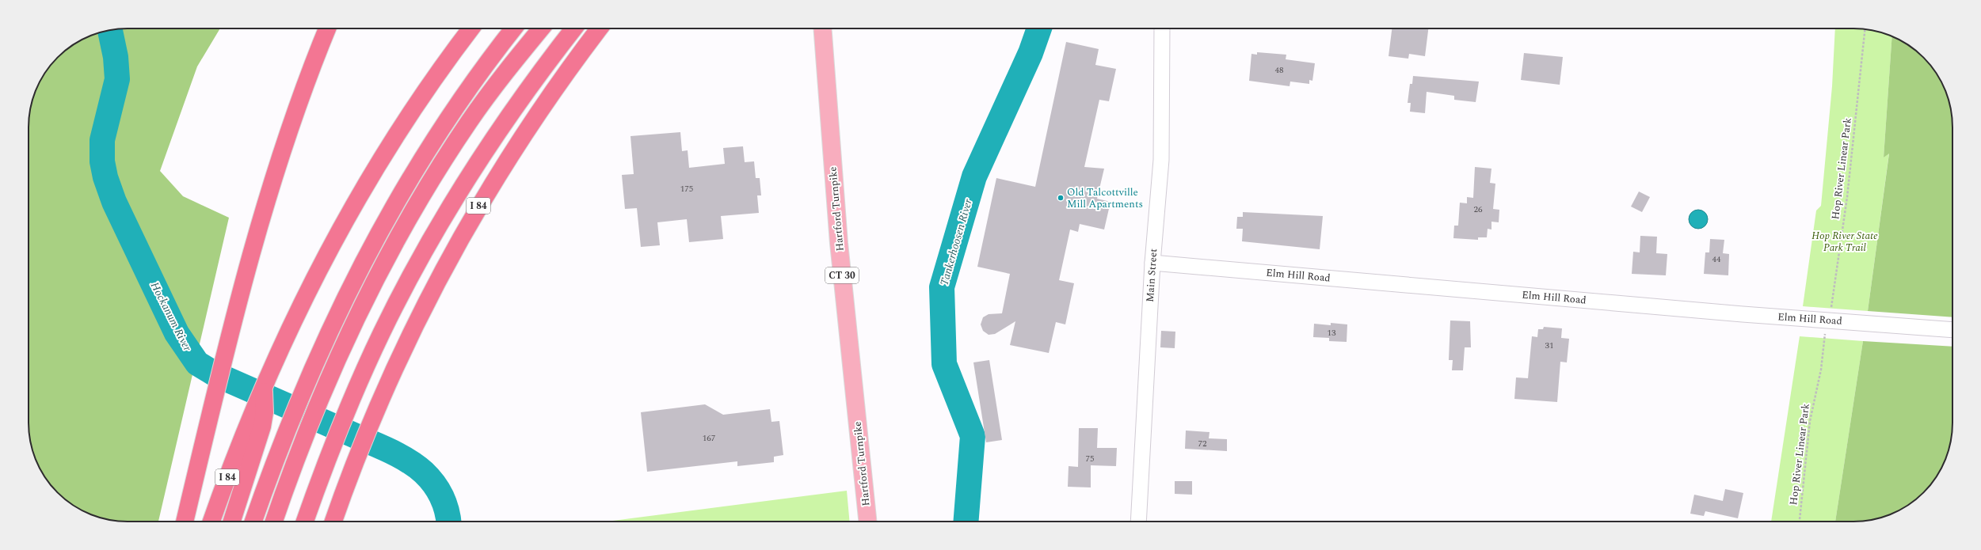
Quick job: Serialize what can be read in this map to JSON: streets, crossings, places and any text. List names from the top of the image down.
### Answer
{
  "streets": {
    "highway": ["I 84"],
    "main road": ["Hartford Turnpike", "CT 30"],
    "street": ["Main Street", "Elm Hill Road"],
    "path": ["Hop River Linear Park"]
  },
  "crossings": [
    ["Main Street", "Elm Hill Road"]
  ],
  "water": ["Tankerhoosen River", "Hockanum River"],
  "parks": ["Hop River State Park Trail"],
  "places": ["Old Talcottville Mill Apartments"],
  "house_numbers": [
    "48",
    "175",
    "26",
    "44",
    "13",
    "31",
    "167",
    "72",
    "75"
  ]
}
